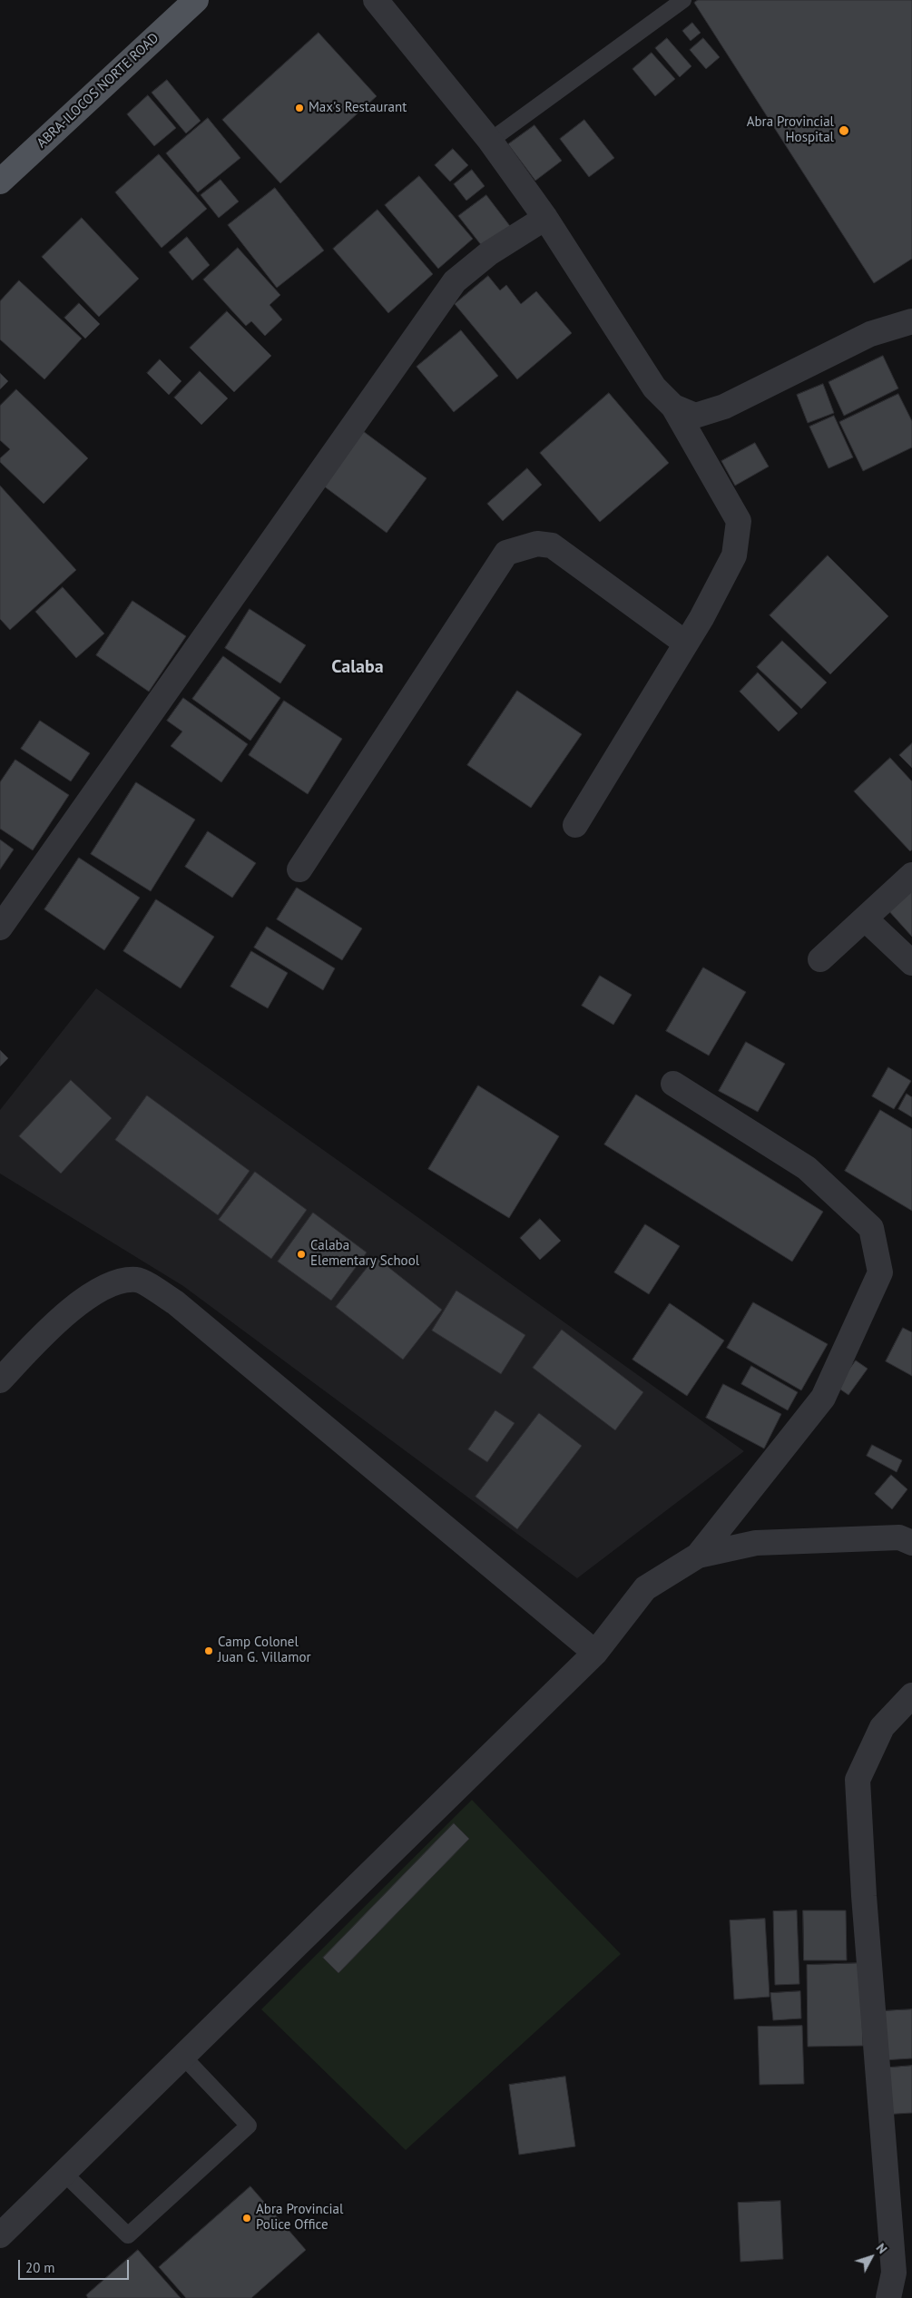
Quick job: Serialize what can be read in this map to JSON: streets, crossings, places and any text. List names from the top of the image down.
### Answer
{
  "streets": {
    "main road": ["ABRA-ILOCOS NORTE ROAD"]
  },
  "districts": ["Calaba"],
  "places": [
    "Max's Restaurant",
    "Abra Provincial Hospital",
    "Calaba Elementary School",
    "Camp Colonel Juan G. Villamor",
    "Abra Provincial Police Office"
  ],
  "scale_bar": "20 m",
  "north": "top right"
}
